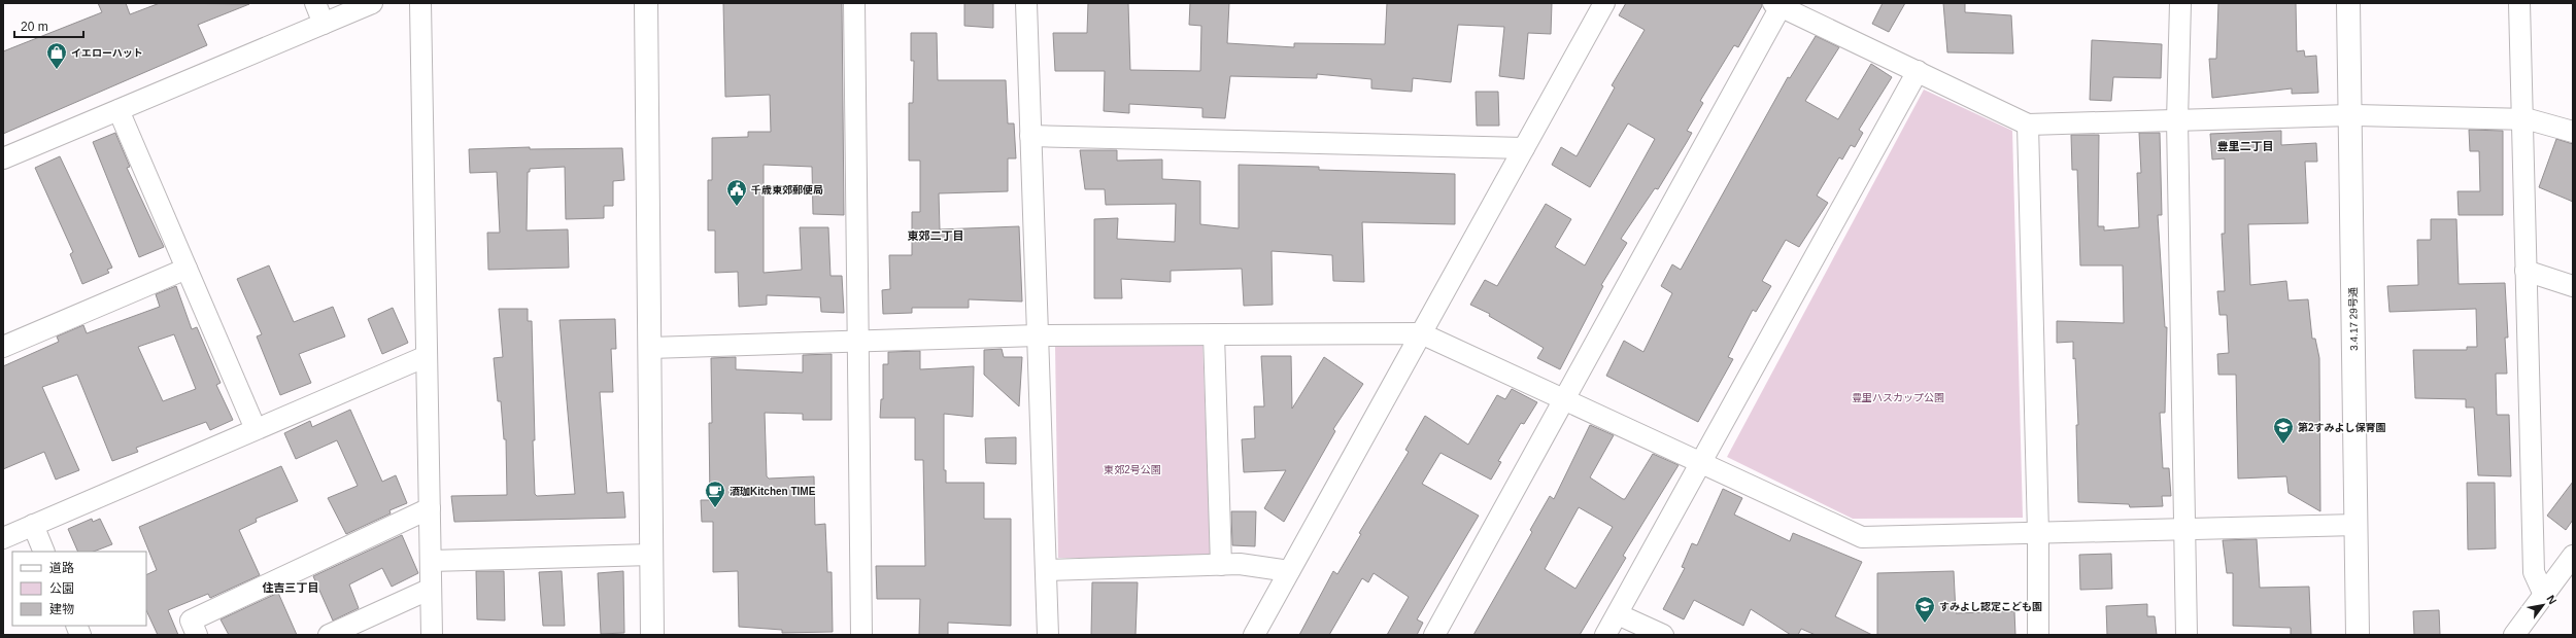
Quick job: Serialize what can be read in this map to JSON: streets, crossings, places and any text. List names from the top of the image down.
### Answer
{
  "streets": {
    "street": ["3.4.17 29号通"]
  },
  "districts": ["豊里二丁目", "東郊二丁目", "住吉三丁目"],
  "parks": ["豊里ハスカップ公園", "東郊2号公園"],
  "places": {
    "shop": ["イエローハット"],
    "public building": ["千歳東郊郵便局"],
    "school or university": ["第2すみよし保育園", "すみよし認定こども園"],
    "cafe": ["酒珈Kitchen TIME"]
  },
  "legend": ["道路", "公園", "建物"],
  "scale_bar": "20 m",
  "north": "top right"
}
